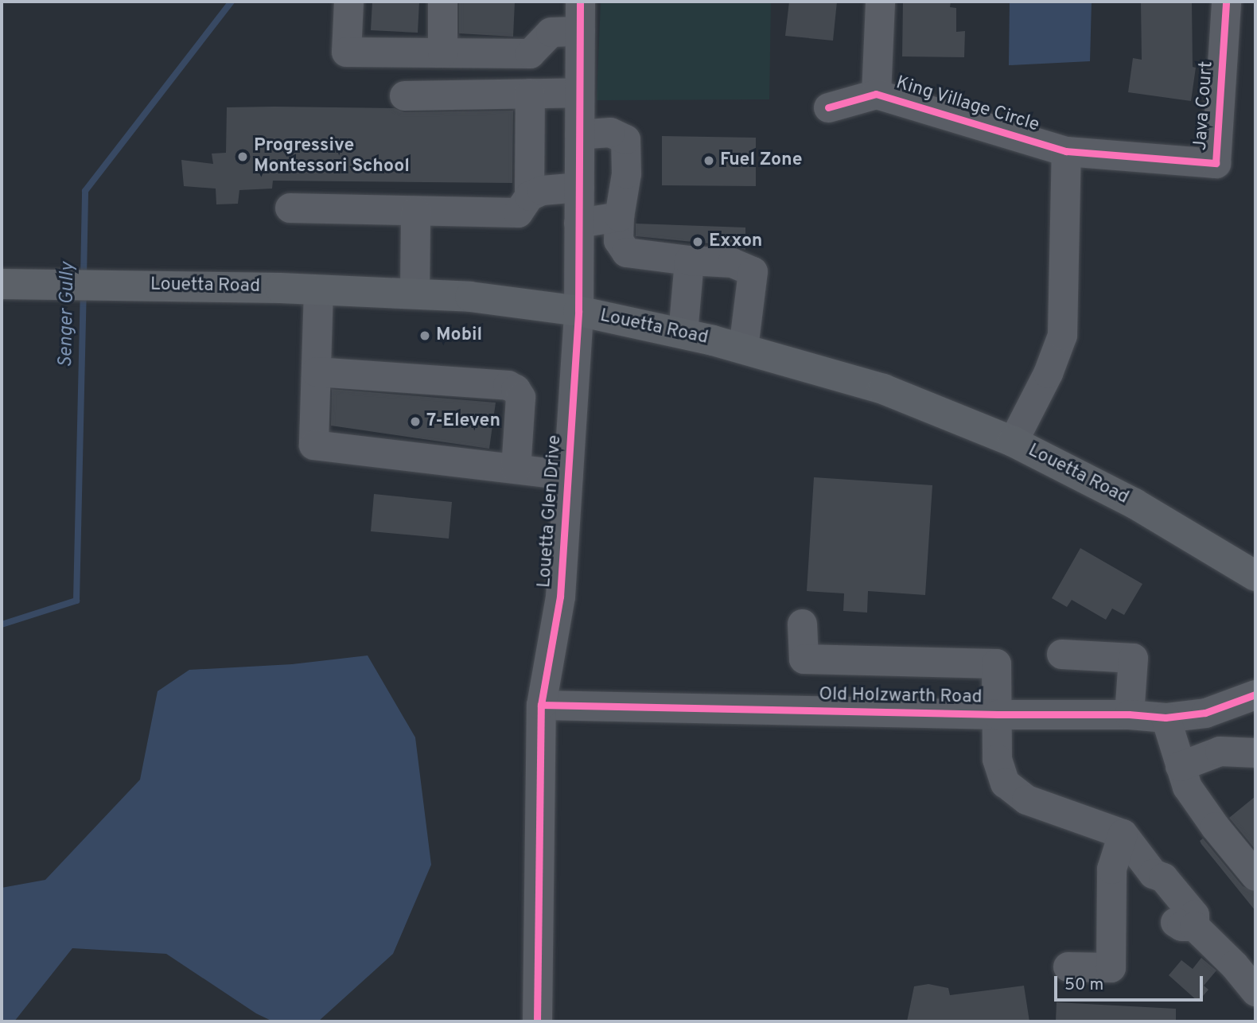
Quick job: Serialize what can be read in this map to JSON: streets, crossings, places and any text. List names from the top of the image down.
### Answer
{
  "streets": {
    "main road": ["Louetta Road"],
    "street": [
      "King Village Circle",
      "Java Court",
      "Louetta Glen Drive",
      "Old Holzwarth Road"
    ]
  },
  "crossings": [
    ["King Village Circle", "Java Court"],
    ["Louetta Road", "Louetta Glen Drive"],
    ["Louetta Glen Drive", "Old Holzwarth Road"]
  ],
  "water": ["Senger Gully"],
  "places": [
    "Progressive Montessori School",
    "Fuel Zone",
    "Exxon",
    "Mobil",
    "7-Eleven"
  ],
  "scale_bar": "50 m"
}
